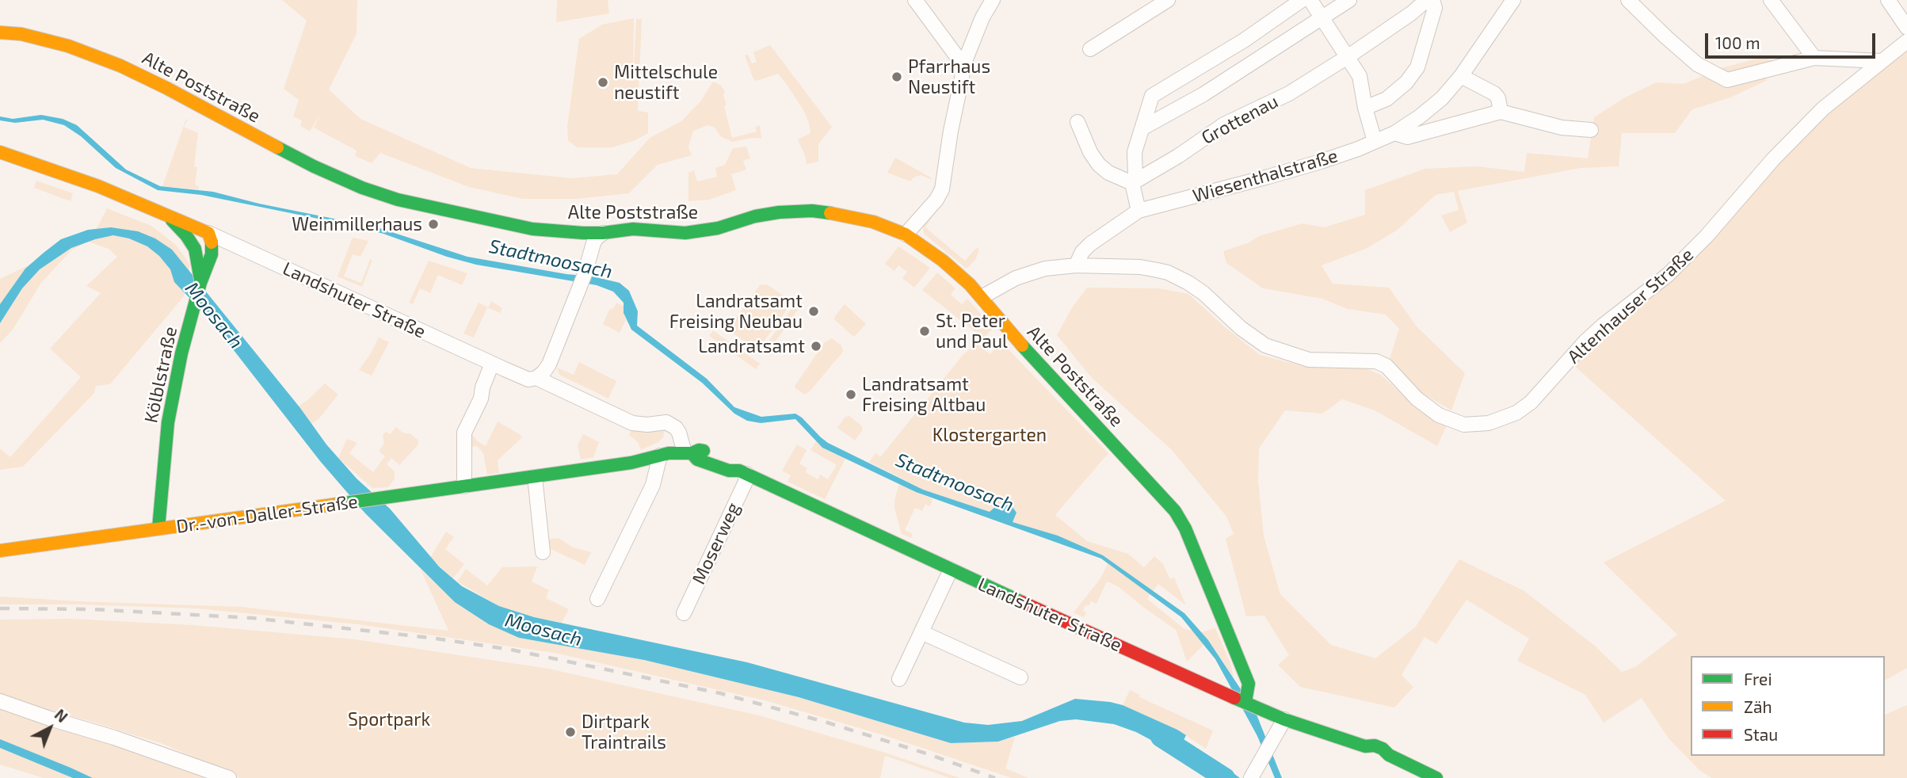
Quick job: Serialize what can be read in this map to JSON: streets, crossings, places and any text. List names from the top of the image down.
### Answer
{
  "streets": {
    "main road": [
      "Alte Poststraße",
      "Landshuter Straße",
      "Kölblstraße",
      "Dr.-von-Daller-Straße"
    ],
    "street": [
      "Grottenau",
      "Wiesenthalstraße",
      "Altenhauser Straße",
      "Moserweg"
    ]
  },
  "crossings": [
    ["Alte Poststraße", "Landshuter Straße"],
    ["Wiesenthalstraße", "Altenhauser Straße"],
    ["Landshuter Straße", "Kölblstraße"],
    ["Landshuter Straße", "Dr.-von-Daller-Straße"],
    ["Landshuter Straße", "Moserweg"],
    ["Kölblstraße", "Dr.-von-Daller-Straße"]
  ],
  "water": ["Stadtmoosach", "Moosach"],
  "parks": ["Klostergarten", "Sportpark"],
  "places": [
    "Pfarrhaus Neustift",
    "Mittelschule neustift",
    "Weinmillerhaus",
    "Landratsamt Freising Neubau",
    "St. Peter und Paul",
    "Landratsamt",
    "Landratsamt Freising Altbau",
    "Dirtpark Traintrails"
  ],
  "legend": ["Frei", "Zäh", "Stau"],
  "scale_bar": "100 m",
  "north": "top right"
}
